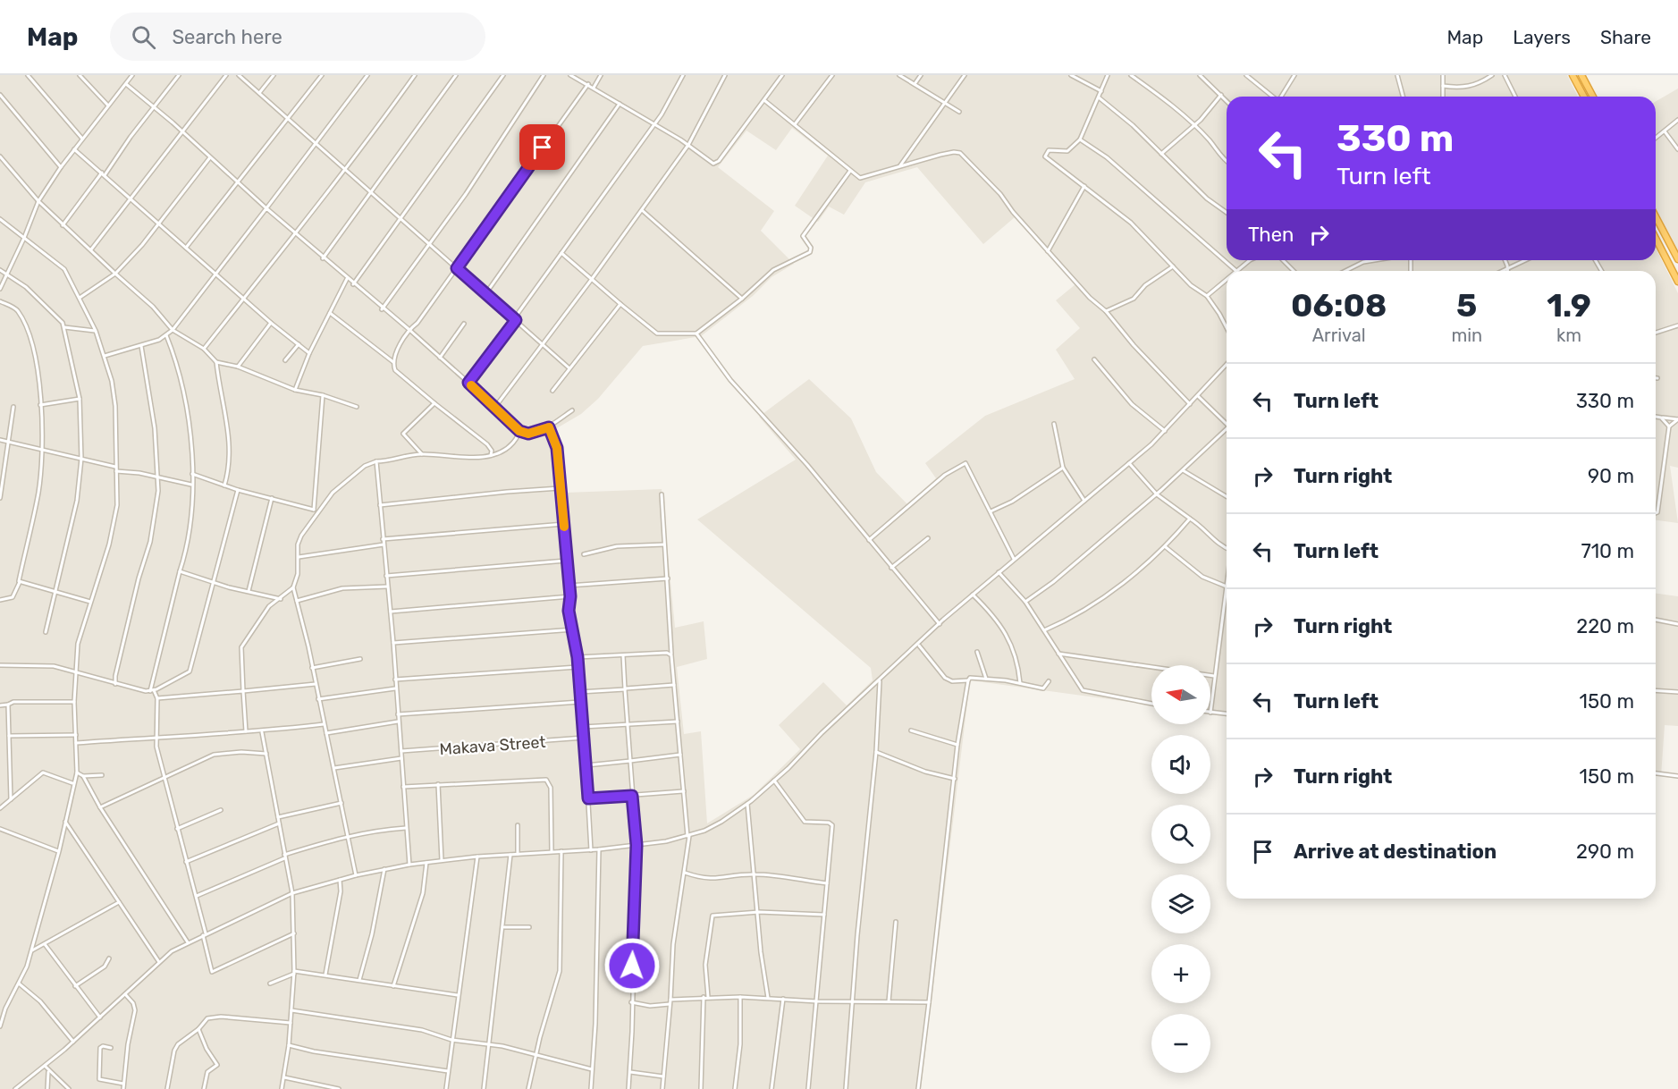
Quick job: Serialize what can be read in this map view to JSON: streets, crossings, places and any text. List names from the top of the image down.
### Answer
{
  "streets": {
    "street": ["Makava Street"]
  },
  "north": "left",
  "page": {
    "header": "Map",
    "search": "Search here",
    "nav": ["Map", "Layers", "Share"],
    "turn": ["330 m", "Turn left"],
    "then": "Then",
    "eta": [
      "06:08",
      "Arrival",
      "5",
      "min",
      "1.9",
      "km"
    ],
    "list": [
      {
        "name": "Turn left",
        "value": "330 m"
      },
      {
        "name": "Turn right",
        "value": "90 m"
      },
      {
        "name": "Turn left",
        "value": "710 m"
      },
      {
        "name": "Turn right",
        "value": "220 m"
      },
      {
        "name": "Turn left",
        "value": "150 m"
      },
      {
        "name": "Turn right",
        "value": "150 m"
      },
      {
        "name": "Arrive at destination",
        "value": "290 m"
      }
    ],
    "map_buttons": ["+", "−"]
  }
}
